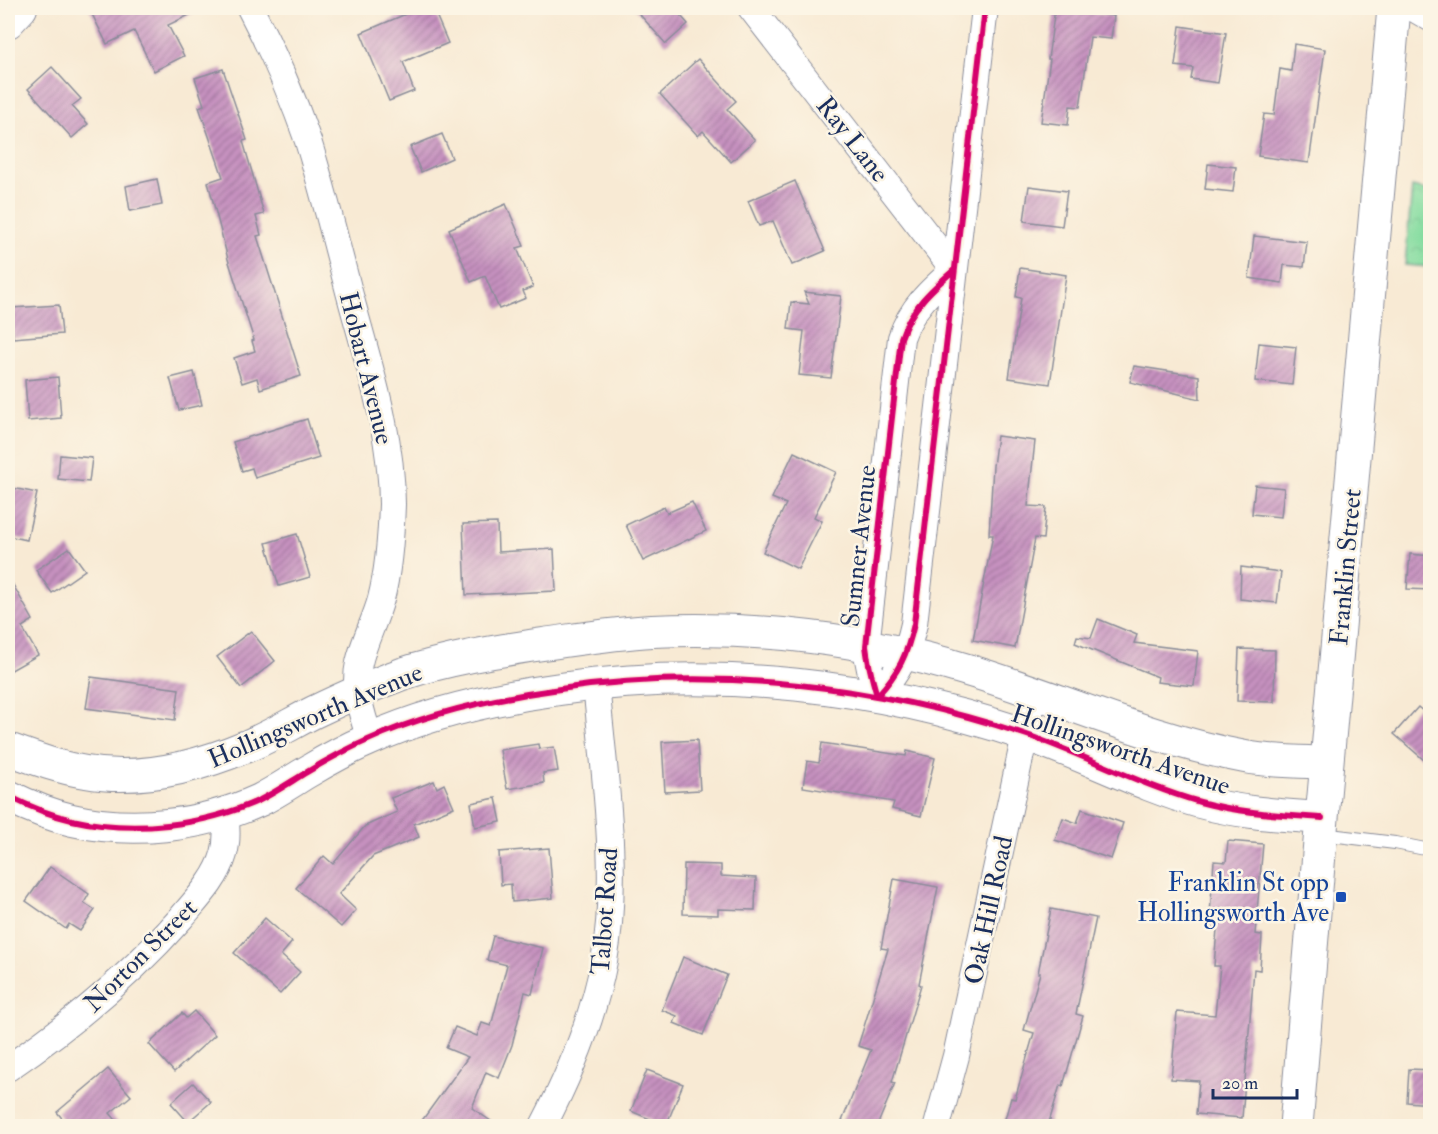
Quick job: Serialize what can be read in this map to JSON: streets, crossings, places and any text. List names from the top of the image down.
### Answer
{
  "streets": {
    "main road": ["Franklin Street"],
    "street": [
      "Ray Lane",
      "Hobart Avenue",
      "Sumner Avenue",
      "Hollingsworth Avenue",
      "Oak Hill Road",
      "Talbot Road",
      "Norton Street"
    ]
  },
  "crossings": [
    ["Ray Lane", "Sumner Avenue"],
    ["Hobart Avenue", "Hollingsworth Avenue"],
    ["Sumner Avenue", "Hollingsworth Avenue"],
    ["Franklin Street", "Hollingsworth Avenue"],
    ["Hollingsworth Avenue", "Oak Hill Road"],
    ["Hollingsworth Avenue", "Talbot Road"],
    ["Hollingsworth Avenue", "Norton Street"]
  ],
  "places": {
    "transit": ["Franklin St opp Hollingsworth Ave"]
  },
  "scale_bar": "20 m"
}
